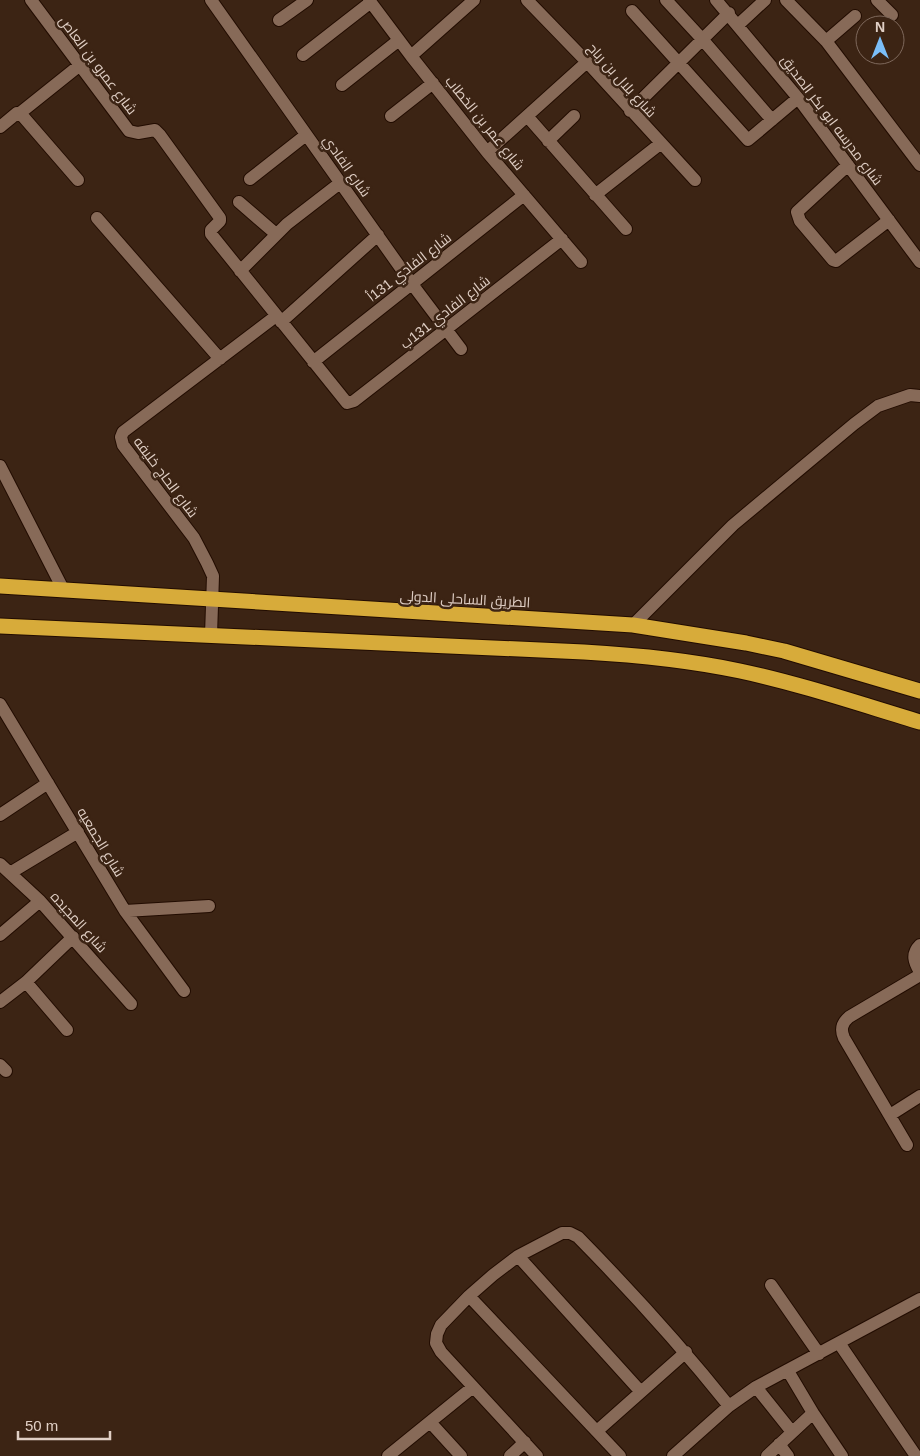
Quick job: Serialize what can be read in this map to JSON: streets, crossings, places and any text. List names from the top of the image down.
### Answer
{
  "streets": {
    "highway": ["الطريق الساحلى الدولى"],
    "street": [
      "شارع عمرو بن العاص",
      "شارع بلال بن رباح",
      "شارع مدرسه ابو بكر الصديق",
      "شارع عمر بن الخطاب",
      "شارع الفادي",
      "شارع الفادي 131أ",
      "شارع الفادي 131ب",
      "شارع الحاج خليفه",
      "شارع الجمعيه",
      "شارع المجيده"
    ]
  },
  "crossings": [
    ["شارع عمرو بن العاص", "شارع الفادي 131أ"],
    ["شارع عمرو بن العاص", "شارع الفادي 131ب"],
    ["شارع عمرو بن العاص", "شارع الحاج خليفه"],
    ["شارع عمر بن الخطاب", "شارع الفادي 131أ"],
    ["شارع عمر بن الخطاب", "شارع الفادي 131ب"],
    ["شارع الفادي", "شارع الفادي 131أ"],
    ["شارع الفادي", "شارع الفادي 131ب"],
    ["شارع الفادي", "شارع الحاج خليفه"],
    ["شارع الحاج خليفه", "الطريق الساحلى الدولى"]
  ],
  "scale_bar": "50 m",
  "north": "top"
}
